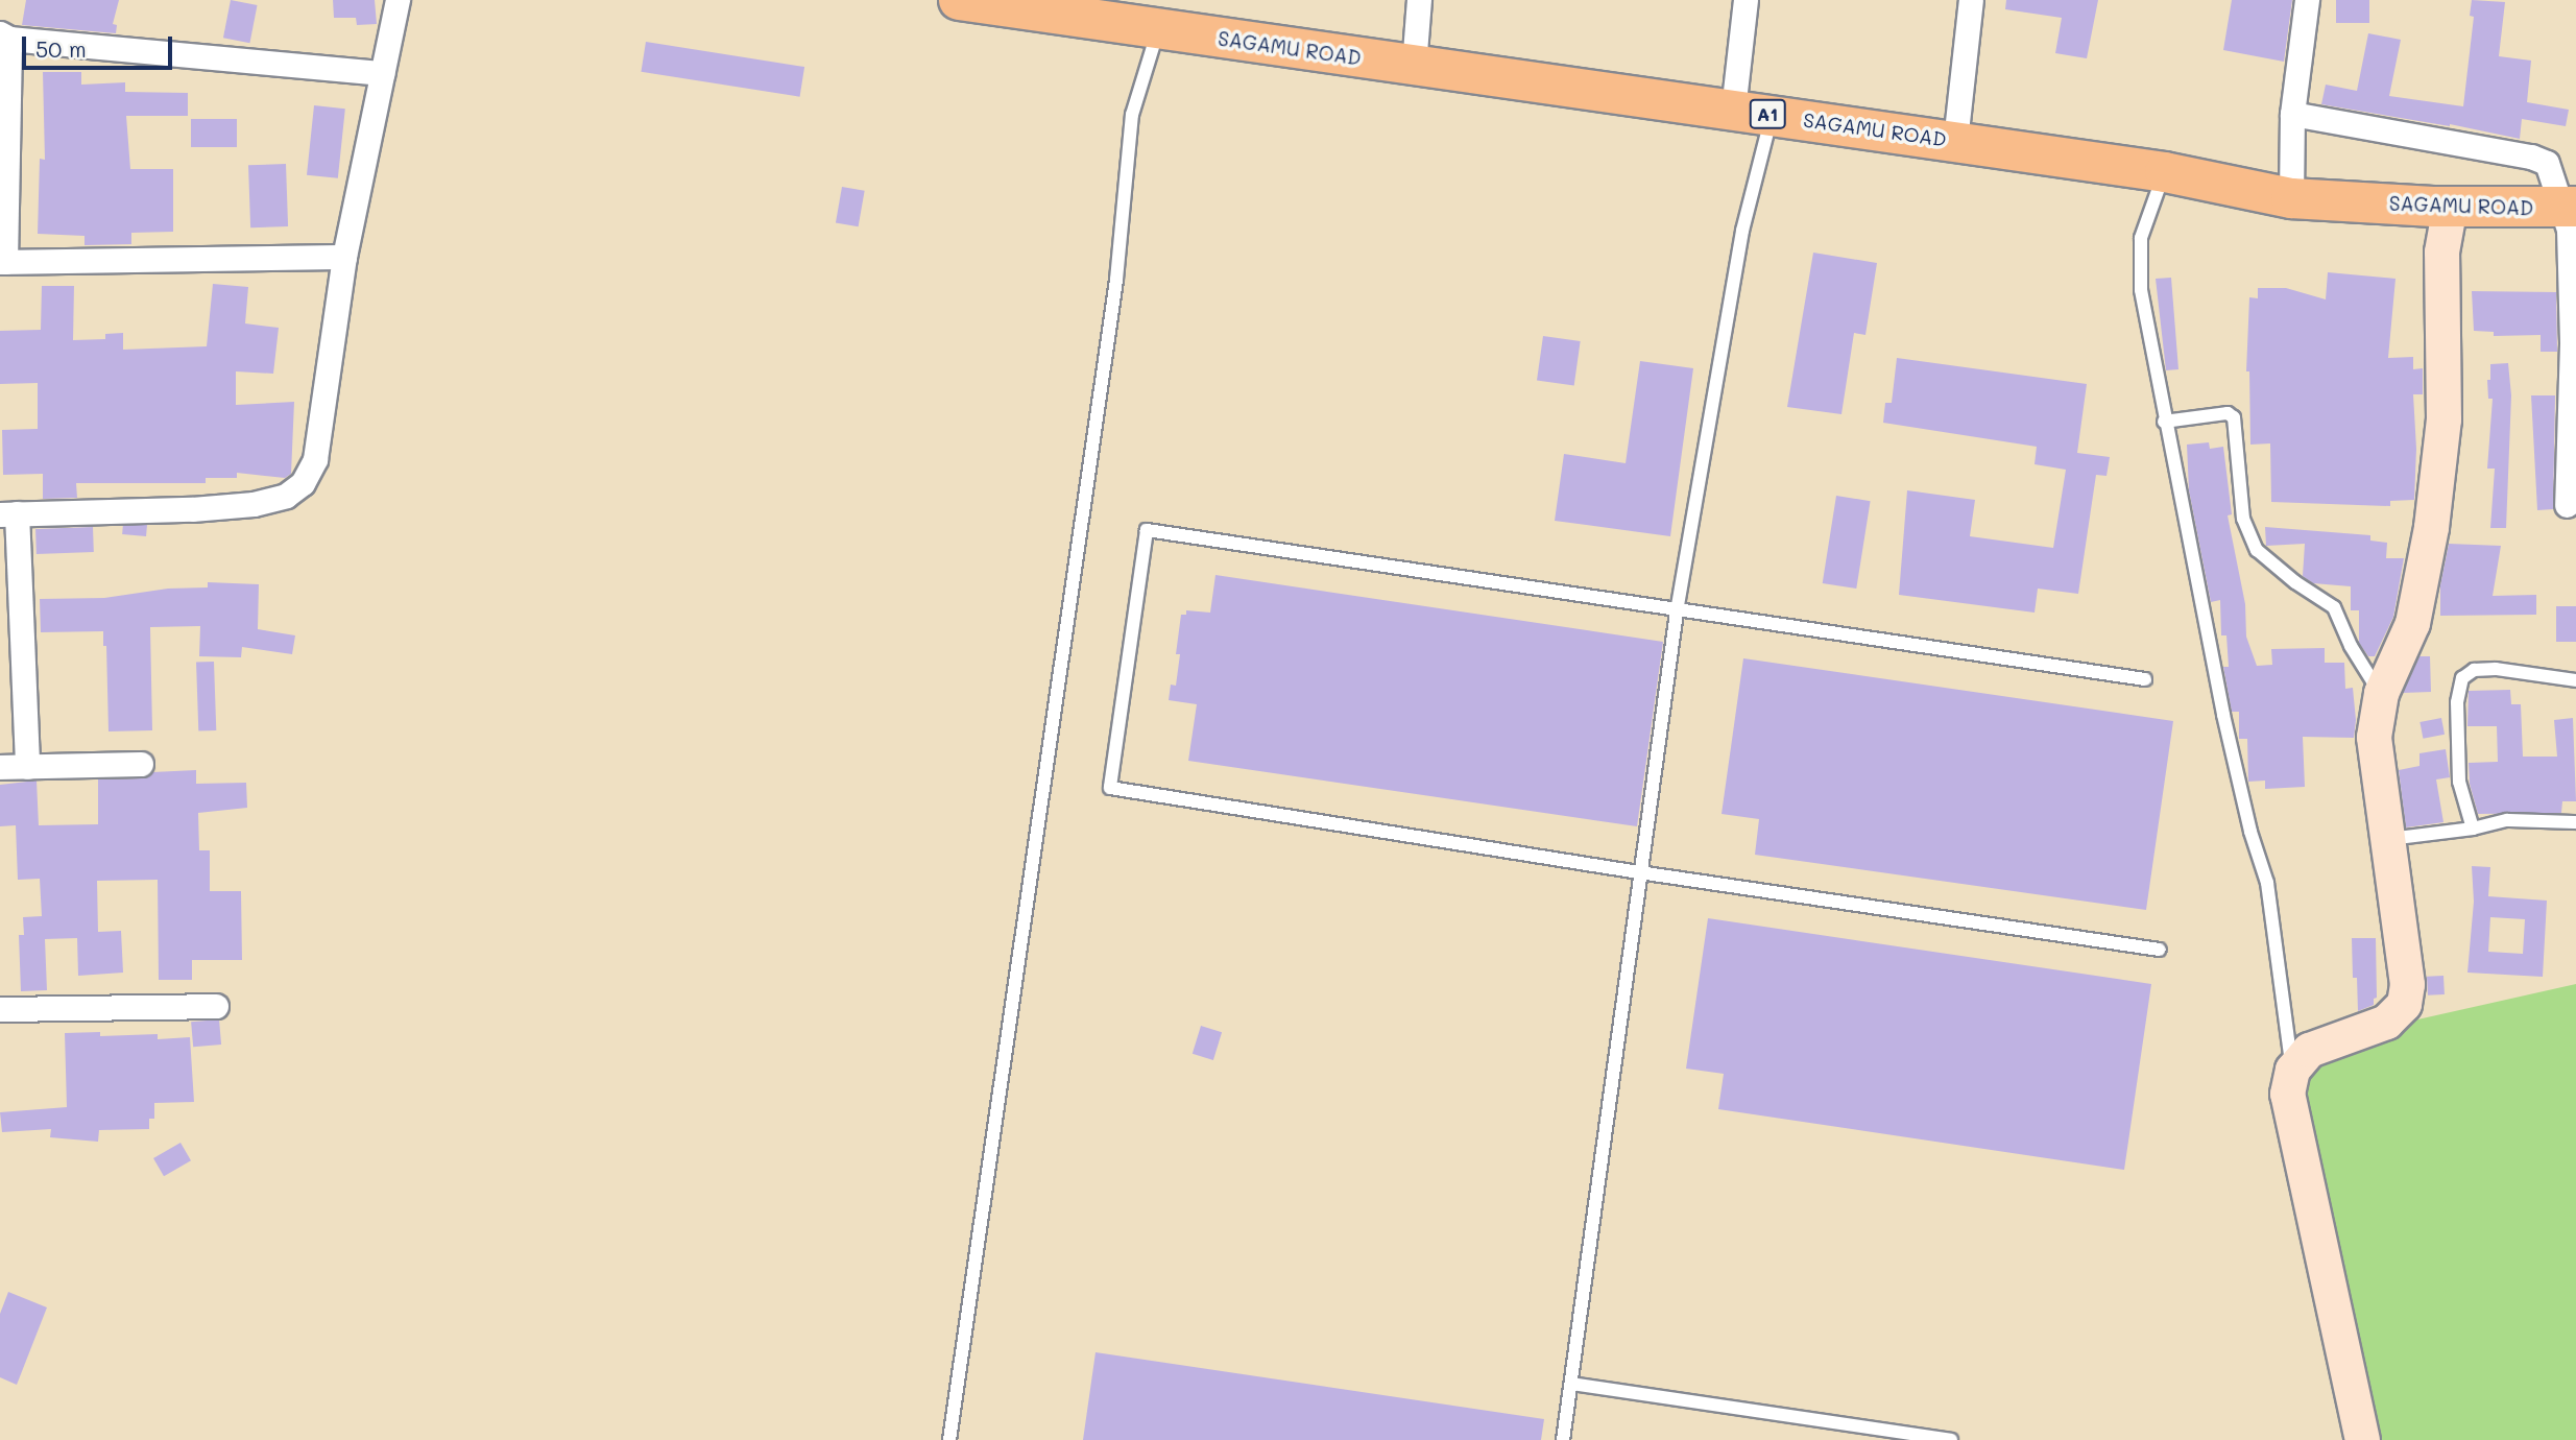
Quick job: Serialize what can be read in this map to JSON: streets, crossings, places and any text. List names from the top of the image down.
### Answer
{
  "streets": {
    "highway": ["SAGAMU ROAD", "A1"]
  },
  "scale_bar": "50 m"
}
